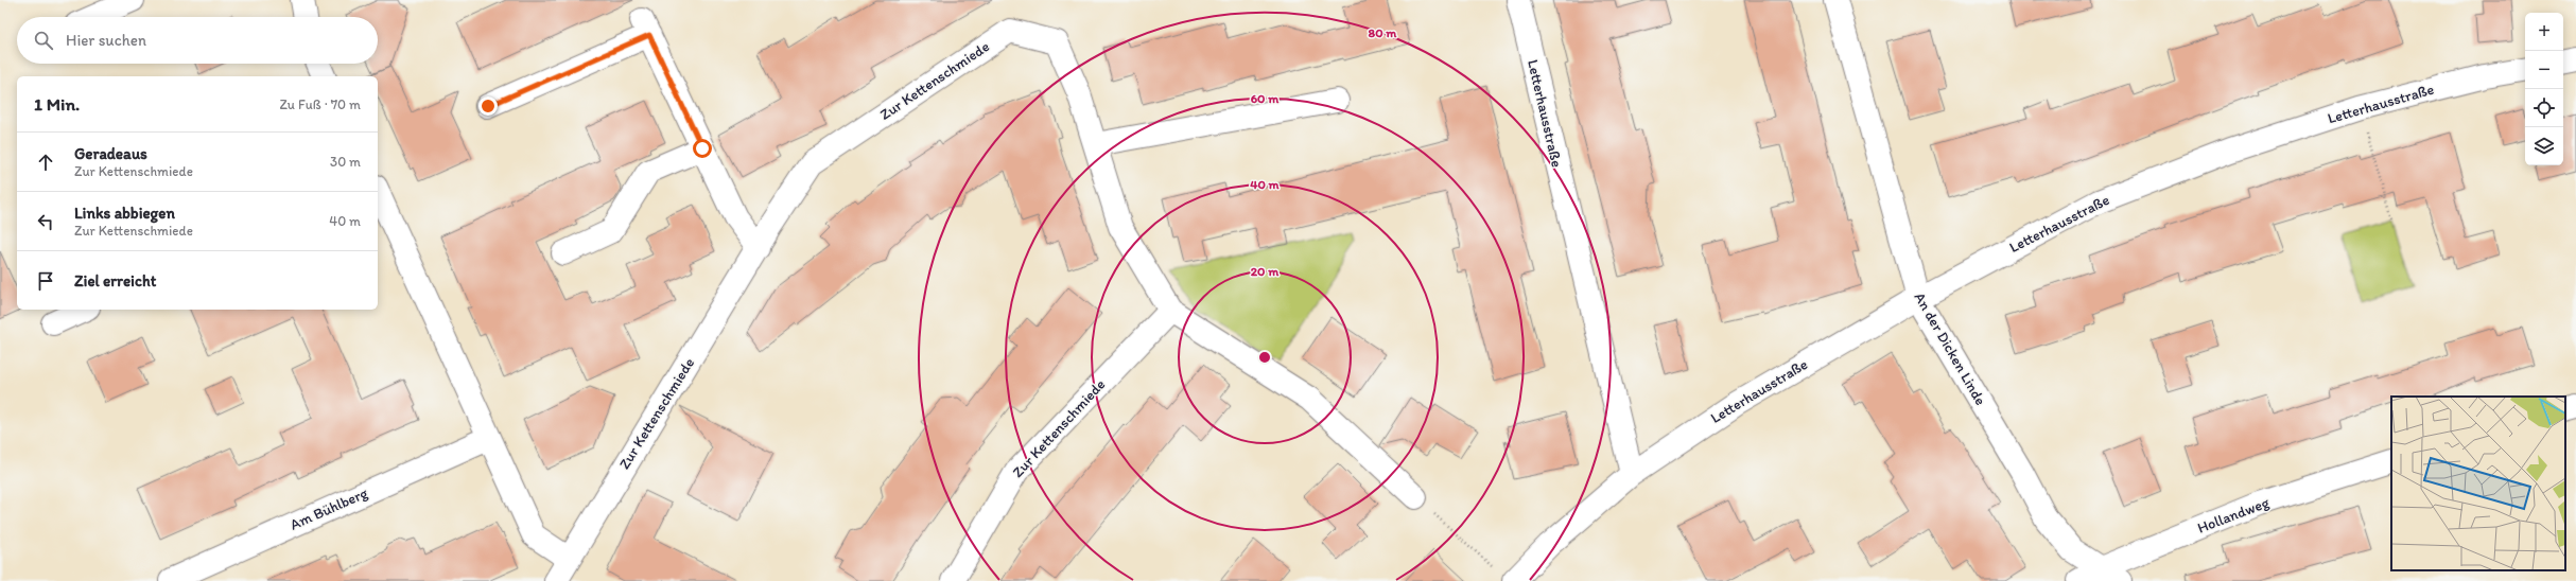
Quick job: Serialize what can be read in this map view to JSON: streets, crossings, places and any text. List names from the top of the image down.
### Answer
{
  "streets": {
    "street": [
      "Zur Kettenschmiede",
      "Letterhausstraße",
      "An der Dicken Linde",
      "Am Bühlberg",
      "Hollandweg"
    ]
  },
  "crossings": [
    ["Letterhausstraße", "An der Dicken Linde"],
    ["An der Dicken Linde", "Hollandweg"]
  ],
  "page": {
    "map_buttons": ["+", "−"],
    "search": "Hier suchen",
    "heading": ["1 Min.", "Zu Fuß · 70 m"],
    "list": [
      ["Geradeaus", "Zur Kettenschmiede", "30 m"],
      ["Links abbiegen", "Zur Kettenschmiede", "40 m"],
      "Ziel erreicht"
    ]
  },
  "rings": [
    "80 m",
    "60 m",
    "40 m",
    "20 m"
  ]
}
